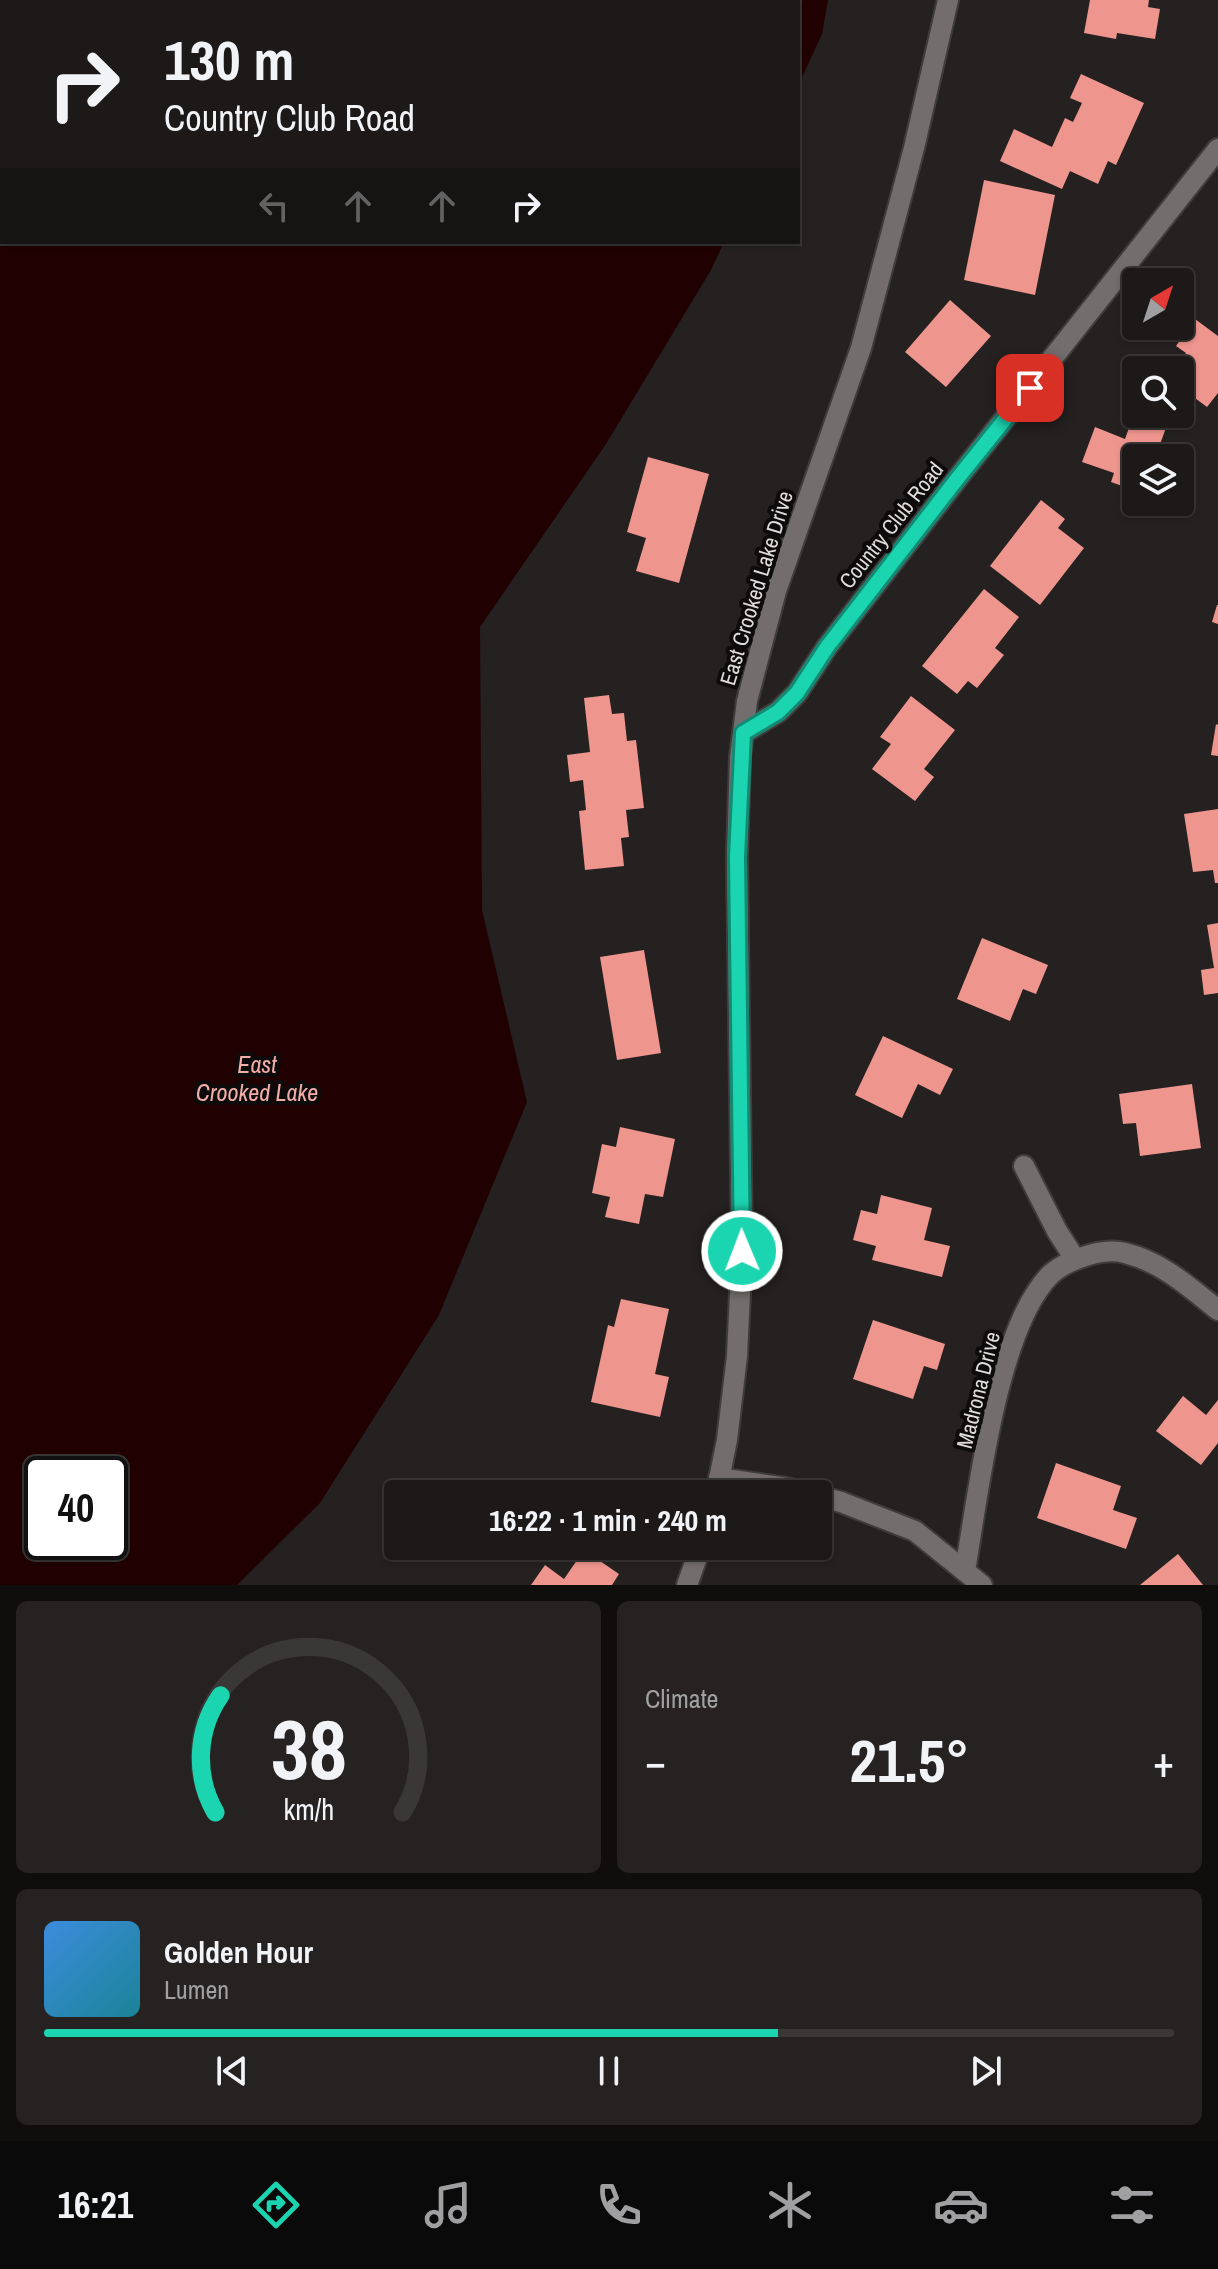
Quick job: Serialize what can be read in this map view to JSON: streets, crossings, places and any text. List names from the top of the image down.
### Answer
{
  "streets": {
    "street": ["Country Club Road", "East Crooked Lake Drive", "Madrona Drive"]
  },
  "crossings": [
    ["Country Club Road", "East Crooked Lake Drive"]
  ],
  "water": ["East Crooked Lake"],
  "north": "top right",
  "page": {
    "turn": ["130 m", "Country Club Road"],
    "limit": "40",
    "trip": "16:22 · 1 min · 240 m",
    "tile": "Climate",
    "heat": ["−", "21.5°", "+"],
    "song": ["Golden Hour", "Lumen"],
    "tabs": "16:21",
    "gauge": ["38", "km/h"]
  }
}
